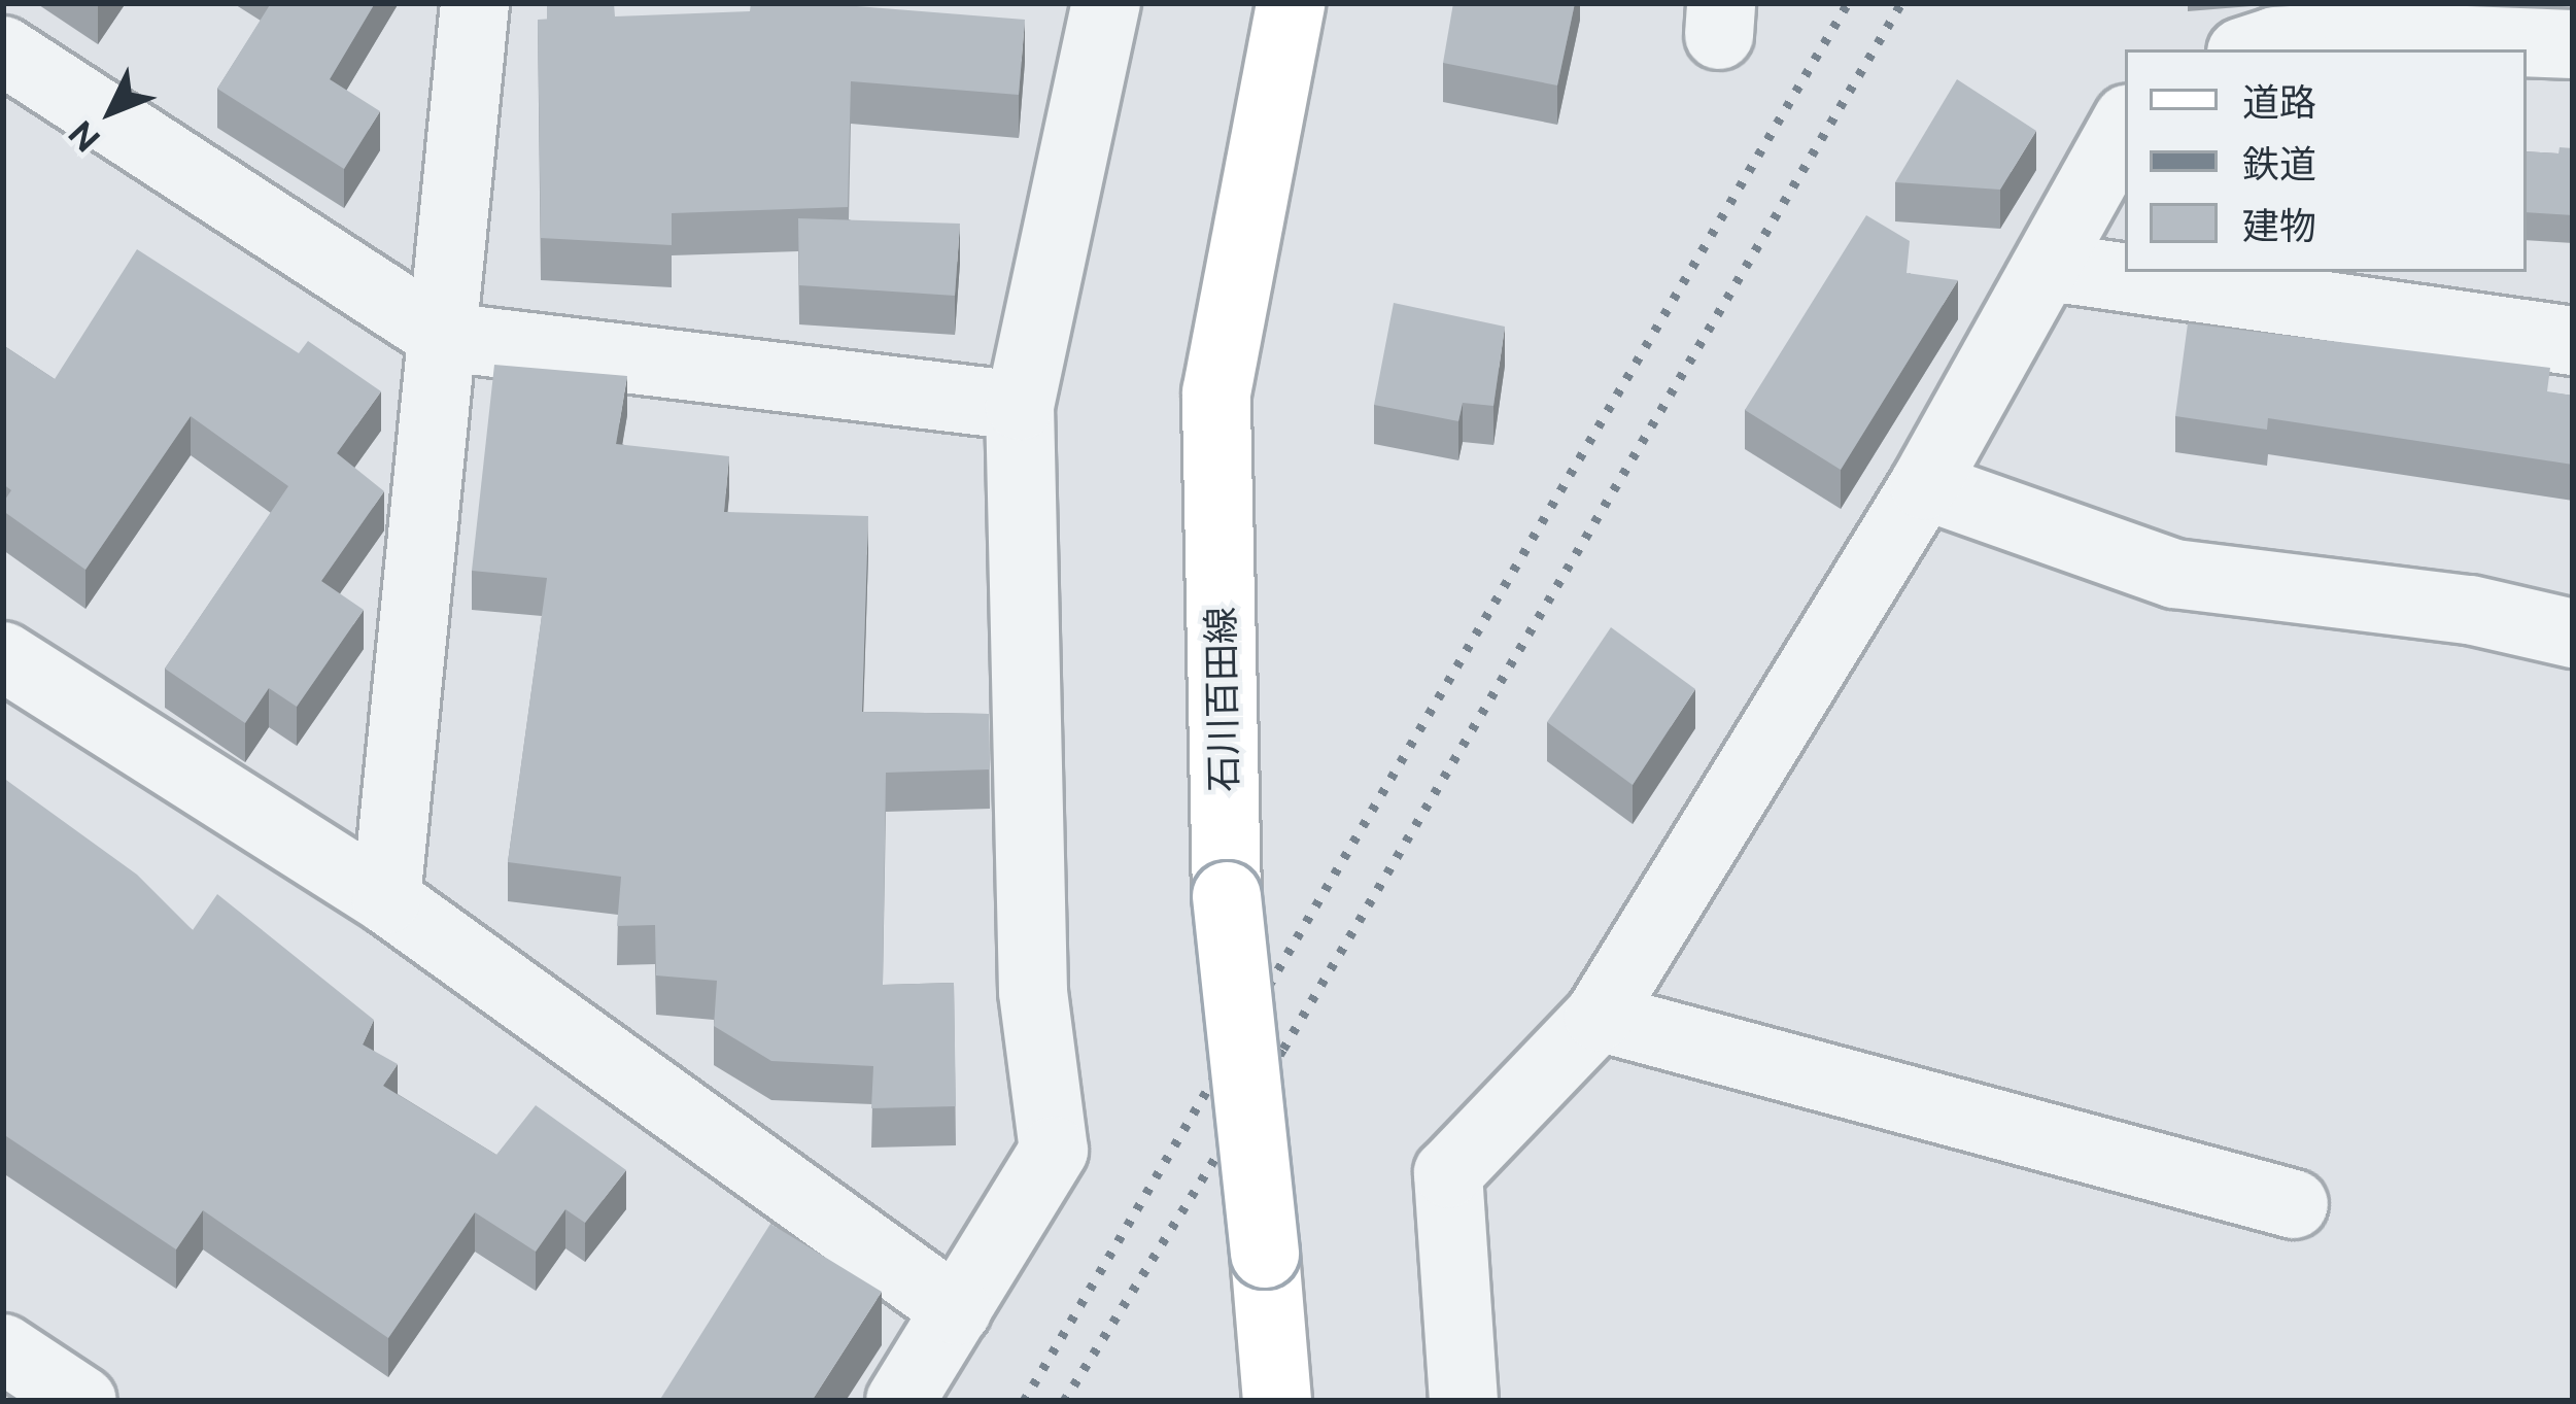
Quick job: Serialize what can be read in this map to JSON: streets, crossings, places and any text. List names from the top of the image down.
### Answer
{
  "streets": {
    "main road": ["石川百田線"]
  },
  "legend": ["道路", "鉄道", "建物"],
  "north": "bottom left"
}
